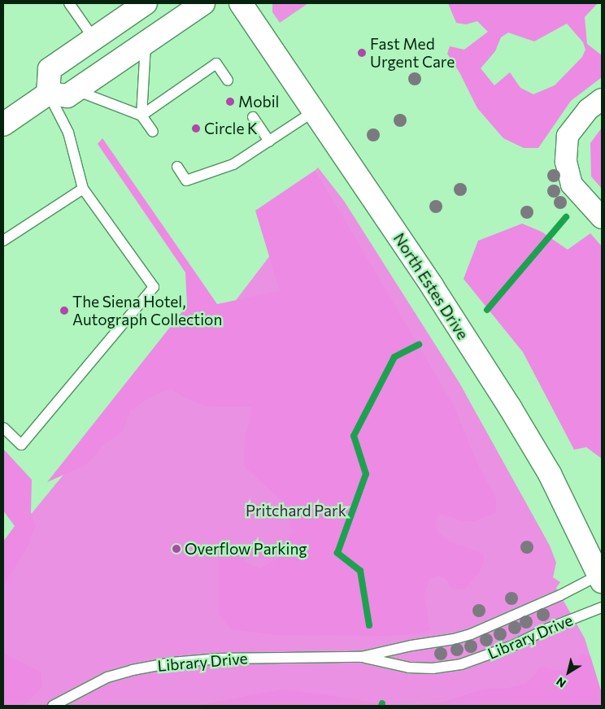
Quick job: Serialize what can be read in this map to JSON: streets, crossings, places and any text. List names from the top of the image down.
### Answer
{
  "streets": {
    "main road": ["North Estes Drive"],
    "lane": ["Library Drive"]
  },
  "crossings": [
    ["North Estes Drive", "Library Drive"]
  ],
  "parks": ["Pritchard Park"],
  "places": [
    "Fast Med Urgent Care",
    "Mobil",
    "Circle K",
    "The Siena Hotel, Autograph Collection",
    "Overflow Parking"
  ],
  "north": "bottom left"
}
